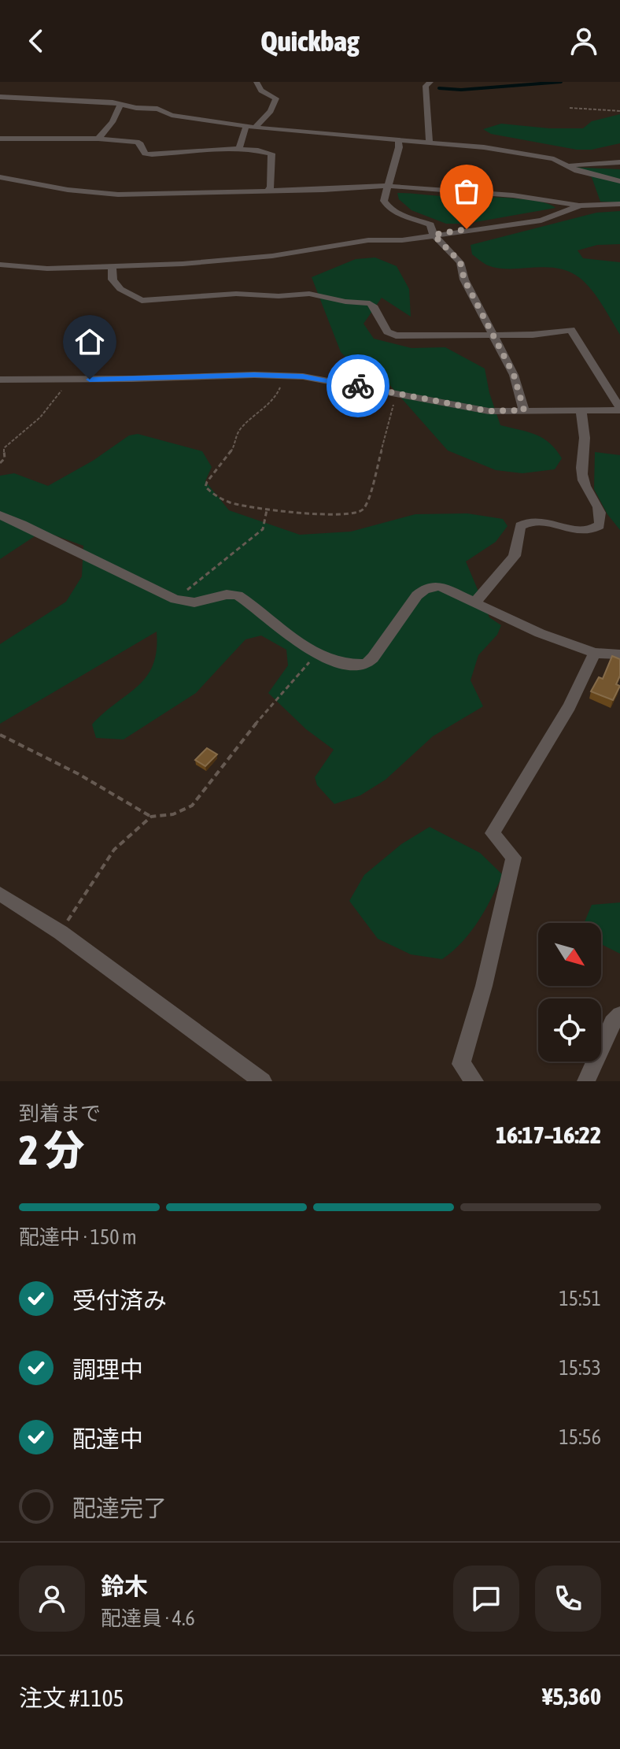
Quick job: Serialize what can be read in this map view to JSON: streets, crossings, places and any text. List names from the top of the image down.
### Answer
{
  "north": "bottom right",
  "page": {
    "header": "Quickbag",
    "heading": ["2 分", "到着まで", "16:17–16:22"],
    "panel": [
      "鈴木",
      "配達員 · 4.6",
      "注文 #1105",
      "¥5,360"
    ],
    "bar": "配達中 · 150 m",
    "list": [
      ["受付済み", "15:51"],
      ["調理中", "15:53"],
      ["配達中", "15:56"],
      "配達完了"
    ]
  }
}
